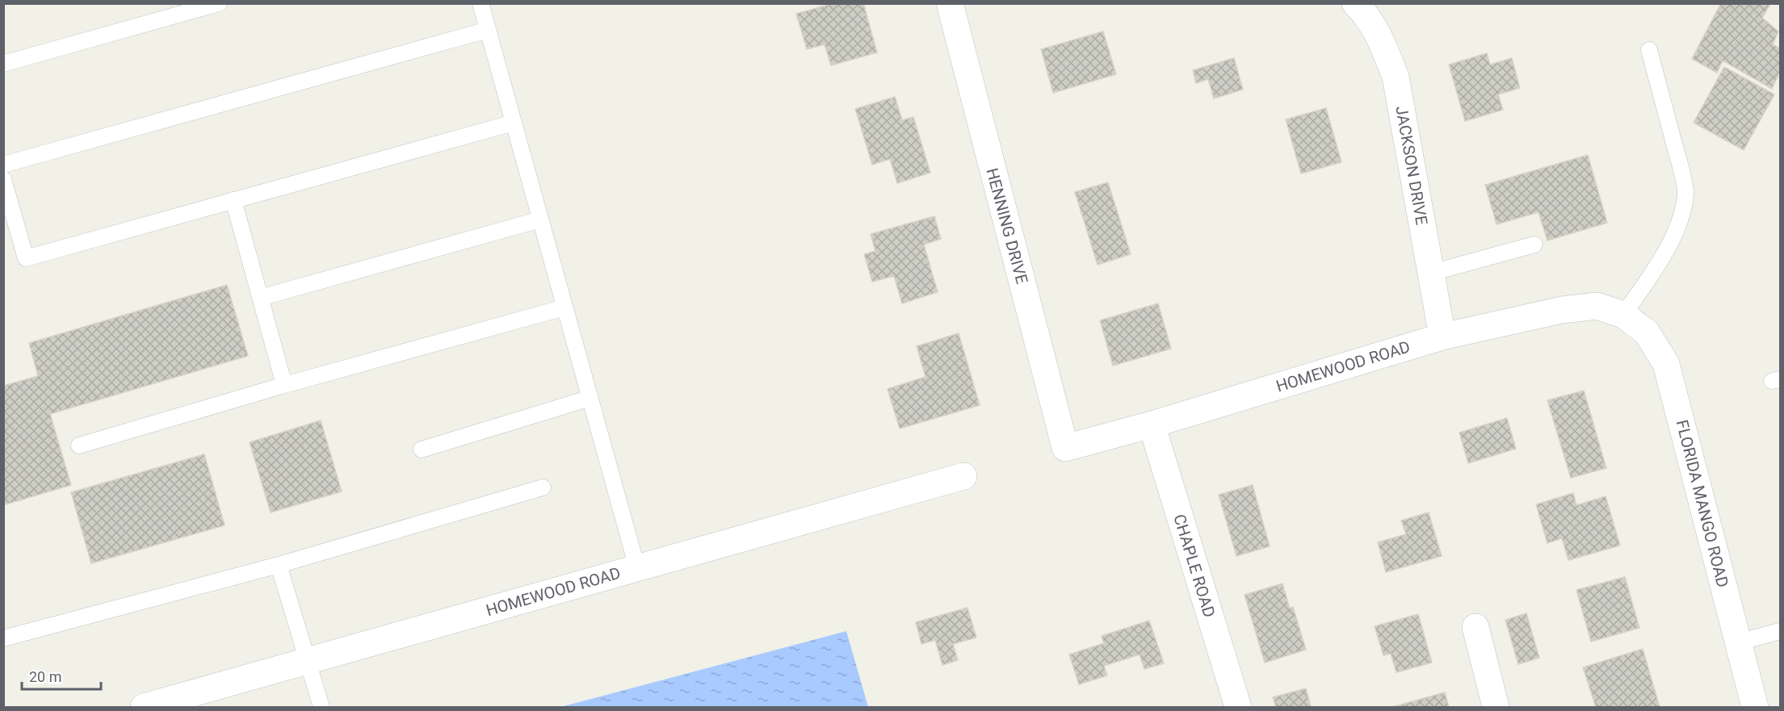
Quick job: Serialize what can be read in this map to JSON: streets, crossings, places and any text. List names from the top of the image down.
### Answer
{
  "streets": {
    "street": [
      "JACKSON DRIVE",
      "HENNING DRIVE",
      "HOMEWOOD ROAD",
      "FLORIDA MANGO ROAD",
      "CHAPLE ROAD"
    ]
  },
  "crossings": [
    ["JACKSON DRIVE", "HOMEWOOD ROAD"],
    ["HENNING DRIVE", "HOMEWOOD ROAD"],
    ["HOMEWOOD ROAD", "FLORIDA MANGO ROAD"],
    ["HOMEWOOD ROAD", "CHAPLE ROAD"]
  ],
  "scale_bar": "20 m"
}
